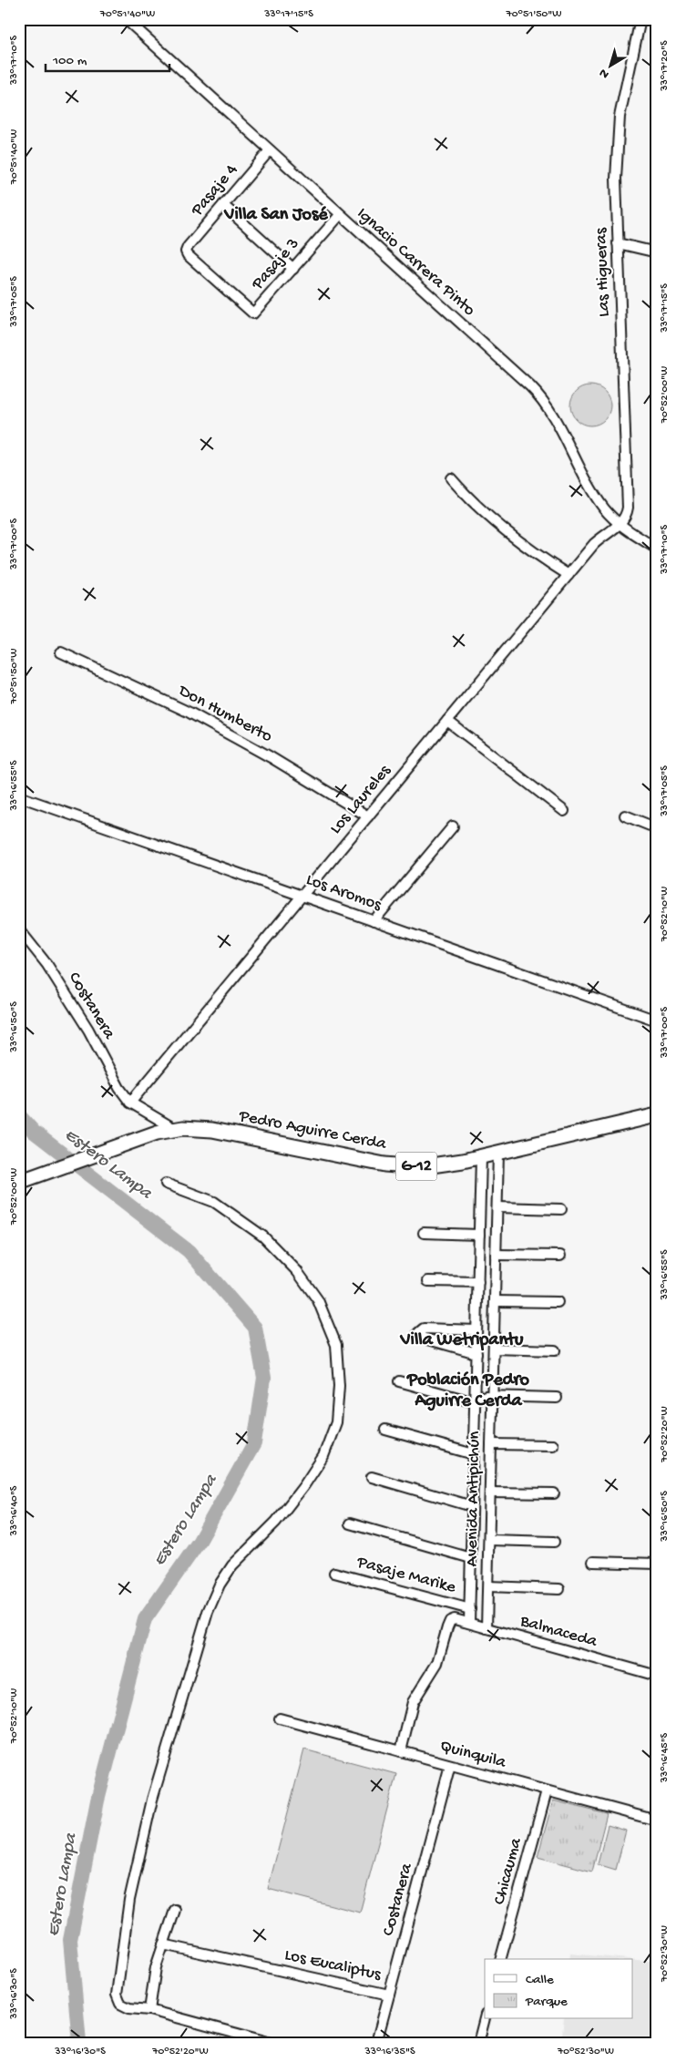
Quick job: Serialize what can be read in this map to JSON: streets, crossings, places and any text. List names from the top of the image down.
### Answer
{
  "streets": {
    "main road": ["Pedro Aguirre Cerda", "G-12"],
    "street": [
      "Pasaje 4",
      "Ignacio Carrera Pinto",
      "Pasaje 3",
      "Las Higueras",
      "Don Humberto",
      "Los Laureles",
      "Los Aromos",
      "Costanera",
      "Avenida Antipichún",
      "Pasaje Marike",
      "Balmaceda",
      "Quinquila",
      "Chicauma",
      "Los Eucaliptus"
    ]
  },
  "crossings": [
    ["Pasaje 4", "Ignacio Carrera Pinto"],
    ["Pasaje 4", "Pasaje 3"],
    ["Ignacio Carrera Pinto", "Pasaje 3"],
    ["Ignacio Carrera Pinto", "Las Higueras"],
    ["Ignacio Carrera Pinto", "Los Laureles"],
    ["Las Higueras", "Los Laureles"],
    ["Don Humberto", "Los Laureles"],
    ["Los Laureles", "Los Aromos"],
    ["Los Laureles", "Costanera"],
    ["Costanera", "Quinquila"],
    ["Costanera", "Los Eucaliptus"],
    ["Pedro Aguirre Cerda", "G-12"],
    ["Pedro Aguirre Cerda", "Avenida Antipichún"],
    ["Avenida Antipichún", "Pasaje Marike"],
    ["Avenida Antipichún", "Balmaceda"],
    ["Balmaceda", "Quinquila"],
    ["Quinquila", "Chicauma"]
  ],
  "districts": ["Villa San José", "Villa Wetripantu", "Población Pedro Aguirre Cerda"],
  "water": ["Estero Lampa"],
  "legend": ["Calle", "Parque"],
  "scale_bar": "100 m",
  "north": "bottom left",
  "coordinates": [
    "70°51'40\"W",
    "33°17'15\"S",
    "70°51'50\"W",
    "33°17'10\"S",
    "33°17'20\"S",
    "33°17'05\"S",
    "70°52'00\"W",
    "33°17'00\"S",
    "33°16'55\"S",
    "70°52'10\"W",
    "33°16'50\"S",
    "70°52'20\"W",
    "33°16'40\"S",
    "33°16'45\"S",
    "70°52'30\"W",
    "33°16'30\"S",
    "33°16'35\"S"
  ]
}
